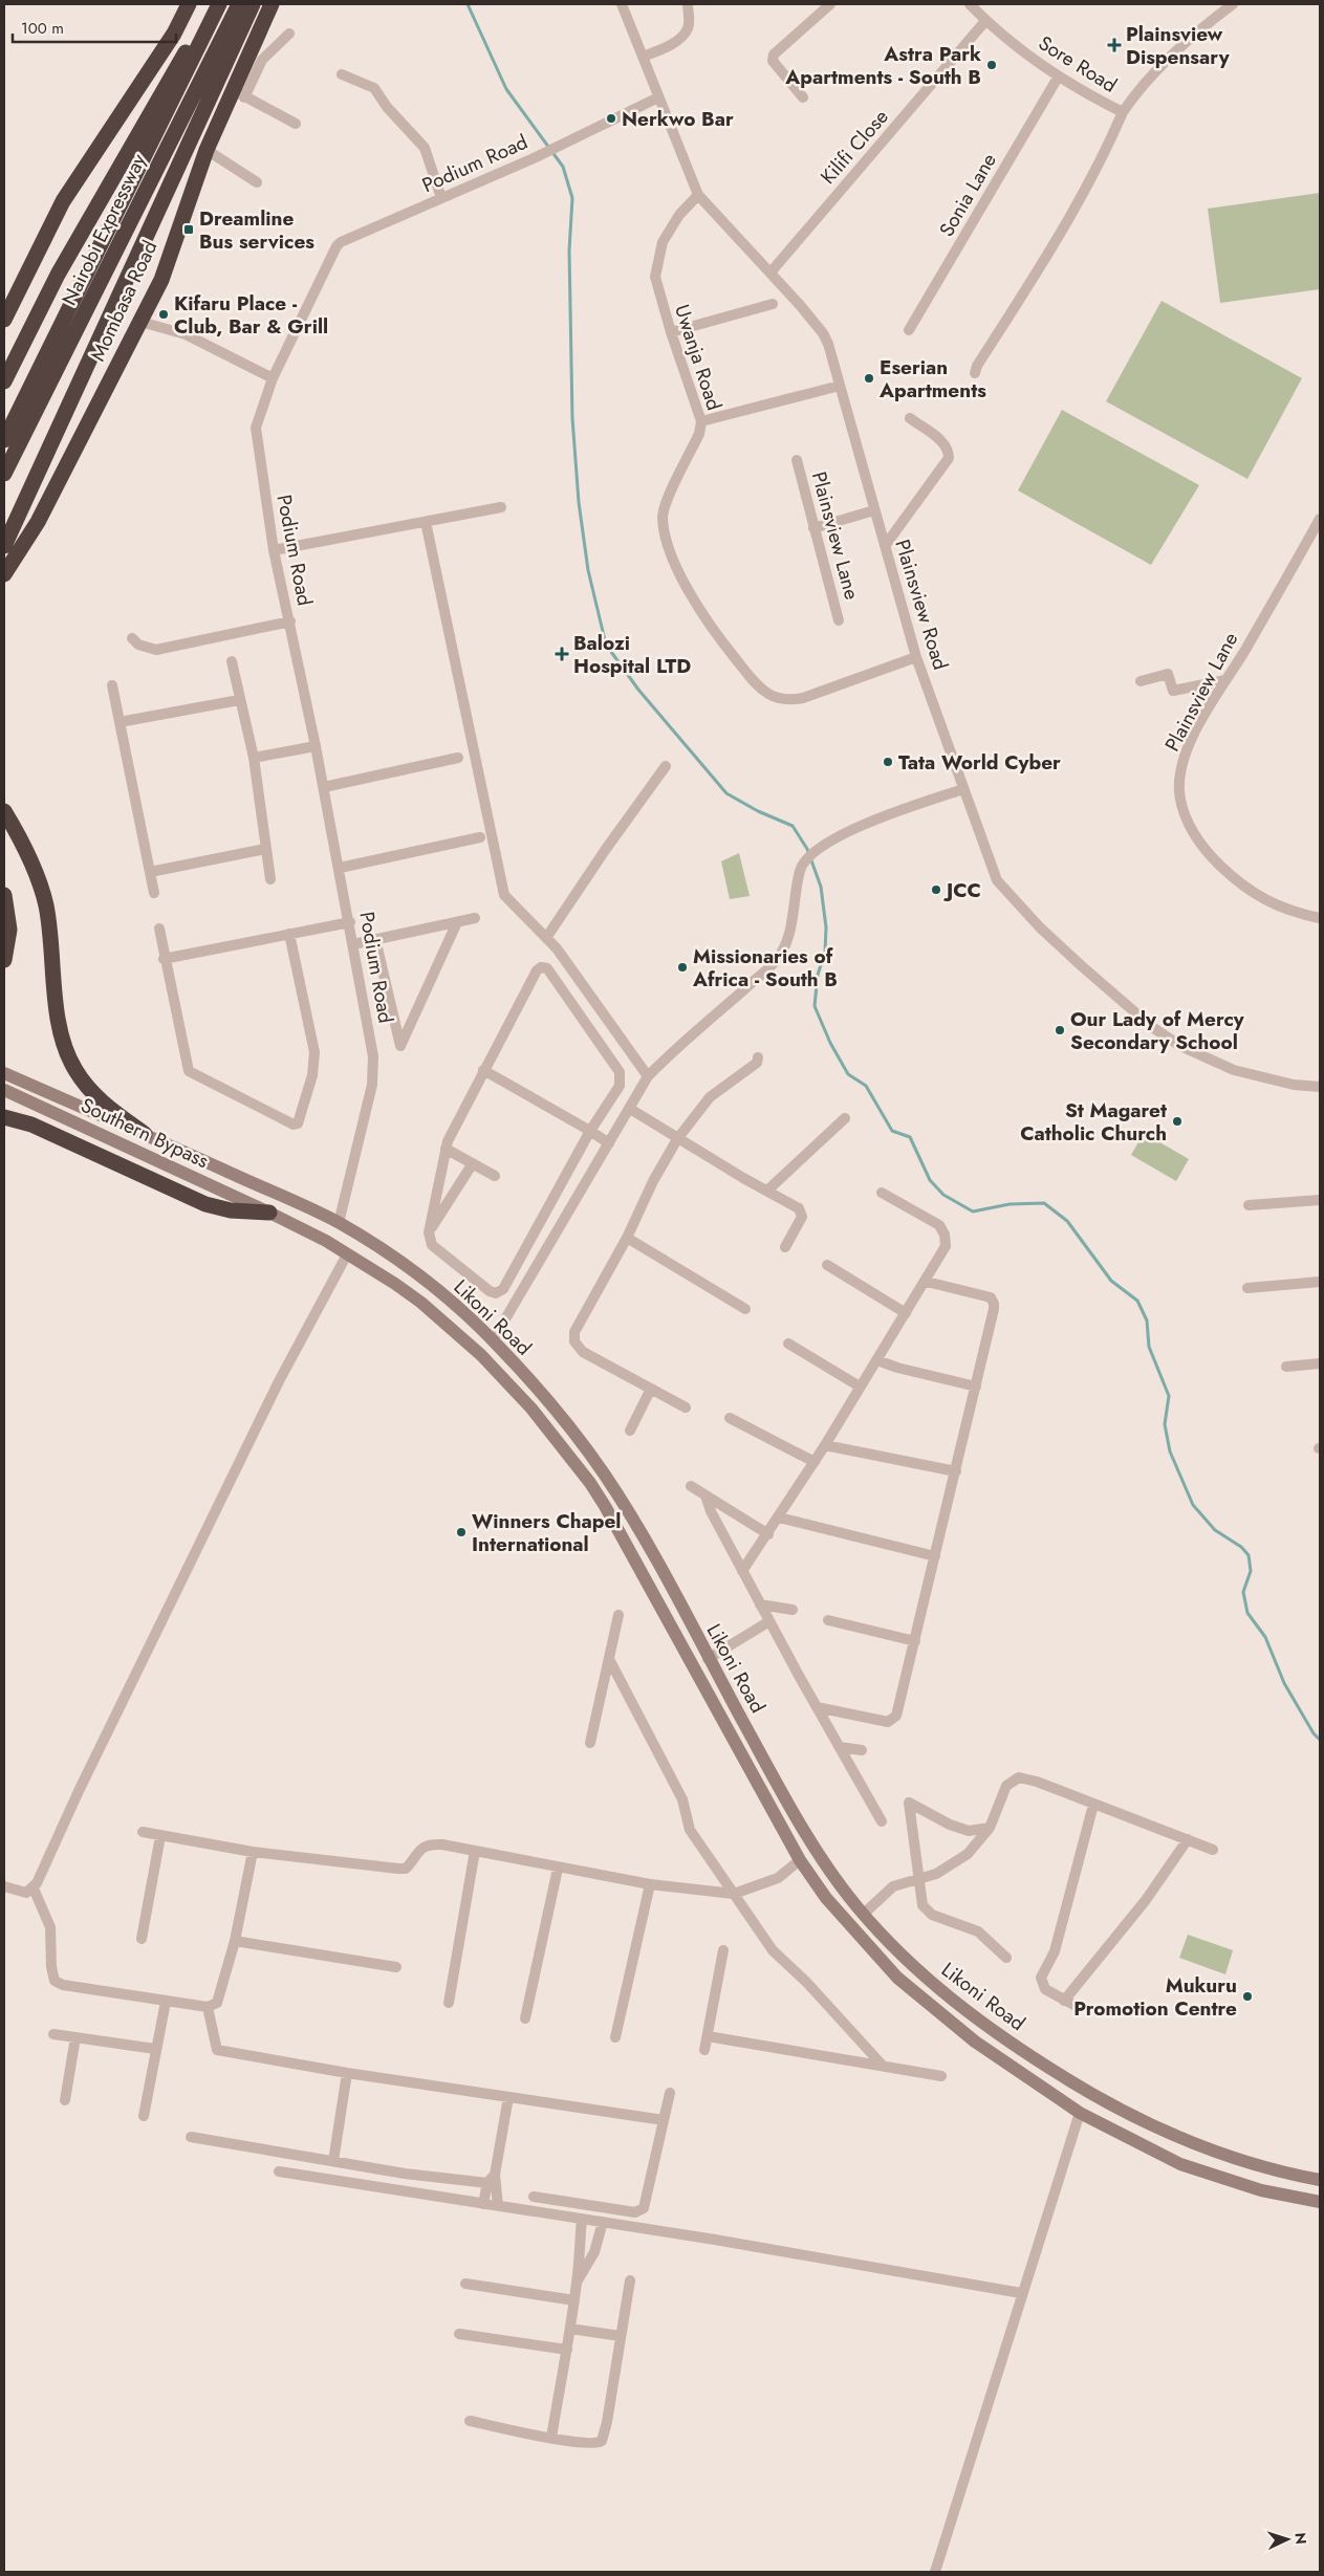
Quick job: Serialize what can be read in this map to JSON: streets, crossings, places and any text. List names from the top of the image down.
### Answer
{
  "streets": {
    "highway": ["Nairobi Expressway", "Mombasa Road"],
    "main road": ["Southern Bypass", "Likoni Road"],
    "street": [
      "Sore Road",
      "Kilifi Close",
      "Podium Road",
      "Sonia Lane",
      "Uwanja Road",
      "Plainsview Lane",
      "Plainsview Road"
    ]
  },
  "crossings": [
    ["Sore Road", "Kilifi Close"],
    ["Sore Road", "Sonia Lane"],
    ["Kilifi Close", "Plainsview Road"],
    ["Podium Road", "Plainsview Road"],
    ["Podium Road", "Likoni Road"],
    ["Uwanja Road", "Plainsview Road"],
    ["Southern Bypass", "Likoni Road"]
  ],
  "places": {
    "health": ["Plainsview Dispensary", "Balozi Hospital LTD"],
    "other": [
      "Astra Park Apartments - South B",
      "Nerkwo Bar",
      "Kifaru Place - Club, Bar & Grill",
      "Eserian Apartments",
      "Tata World Cyber",
      "JCC",
      "Missionaries of Africa - South B",
      "Our Lady of Mercy Secondary School",
      "St Magaret Catholic Church",
      "Winners Chapel International",
      "Mukuru Promotion Centre"
    ],
    "transit": ["Dreamline Bus services"]
  },
  "scale_bar": "100 m",
  "north": "right"
}
